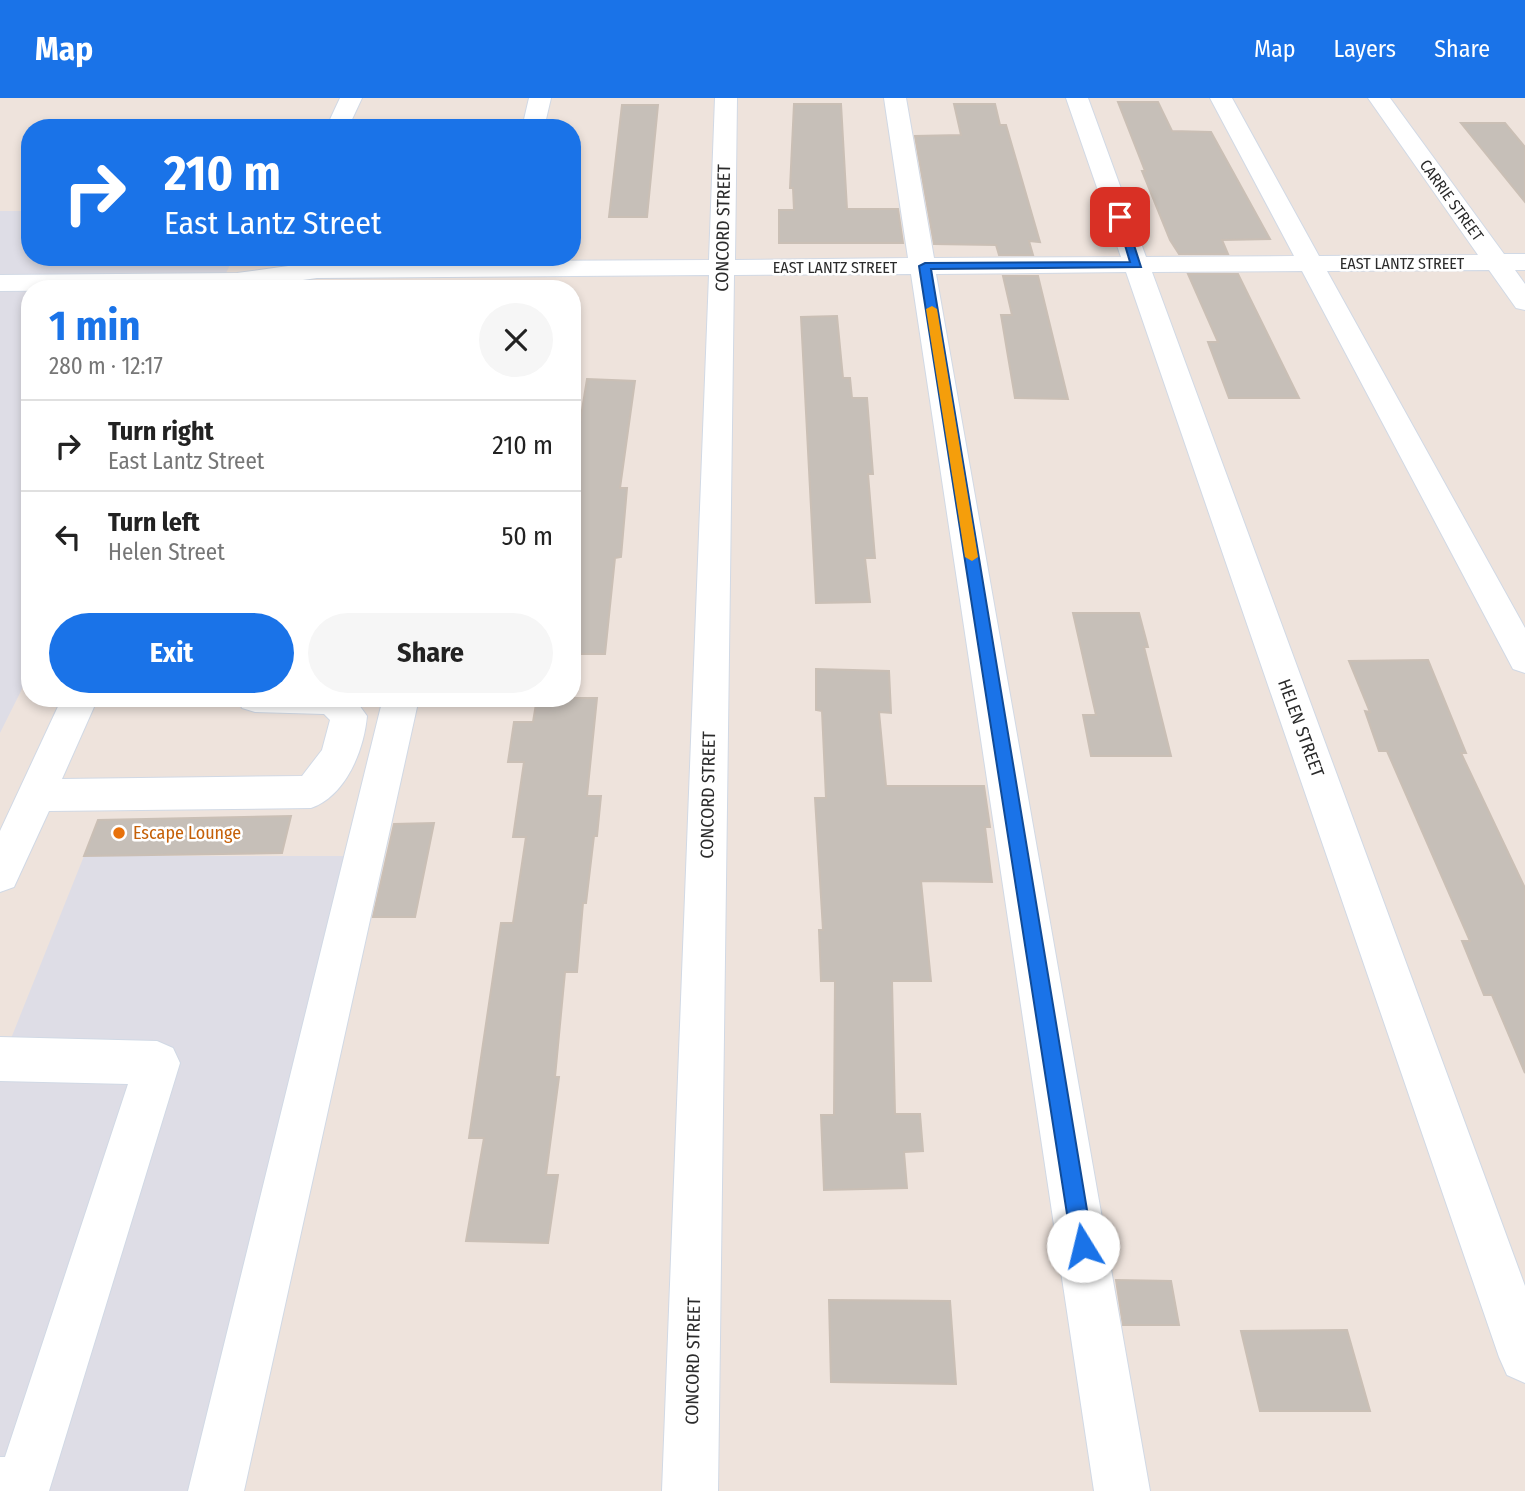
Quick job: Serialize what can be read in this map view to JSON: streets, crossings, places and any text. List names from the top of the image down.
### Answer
{
  "streets": {
    "street": [
      "CARRIE STREET",
      "CONCORD STREET",
      "EAST LANTZ STREET",
      "HELEN STREET"
    ]
  },
  "crossings": [
    ["CARRIE STREET", "EAST LANTZ STREET"],
    ["CONCORD STREET", "EAST LANTZ STREET"],
    ["EAST LANTZ STREET", "HELEN STREET"]
  ],
  "places": ["Escape Lounge"],
  "page": {
    "header": "Map",
    "nav": ["Map", "Layers", "Share"],
    "turn": ["210 m", "East Lantz Street"],
    "heading": ["1 min", "280 m · 12:17"],
    "list": [
      {
        "name": "Turn right",
        "note": "East Lantz Street",
        "value": "210 m"
      },
      {
        "name": "Turn left",
        "note": "Helen Street",
        "value": "50 m"
      }
    ],
    "buttons": ["Exit", "Share"]
  }
}
